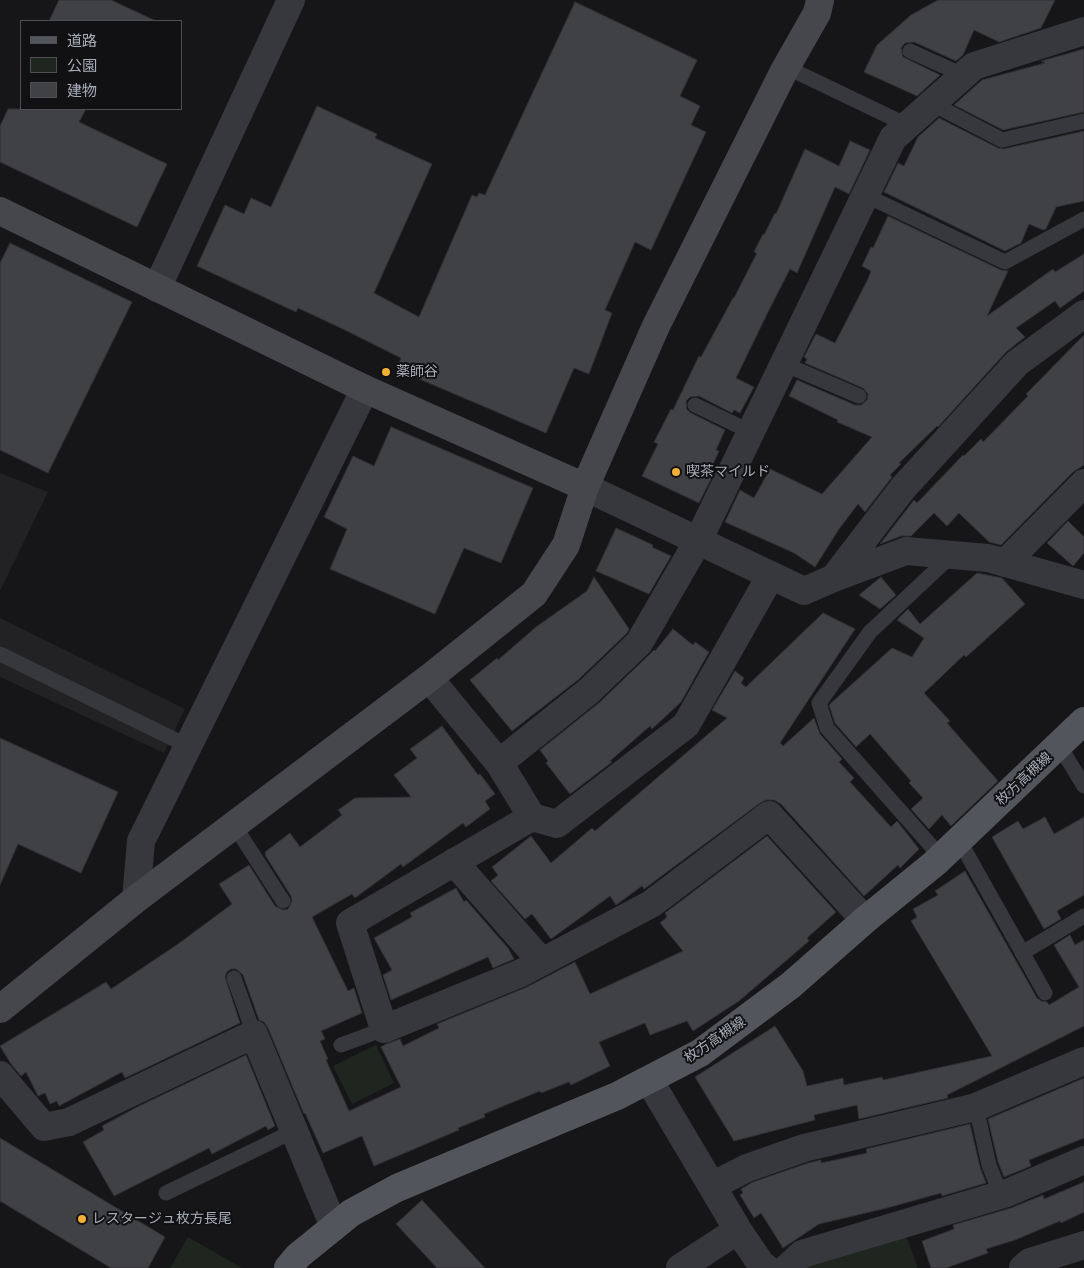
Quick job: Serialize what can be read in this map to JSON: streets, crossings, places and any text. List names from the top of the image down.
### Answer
{
  "streets": {
    "main road": ["枚方高槻線"]
  },
  "places": ["薬師谷", "喫茶マイルド", "レスタージュ枚方長尾"],
  "legend": ["道路", "公園", "建物"]
}
